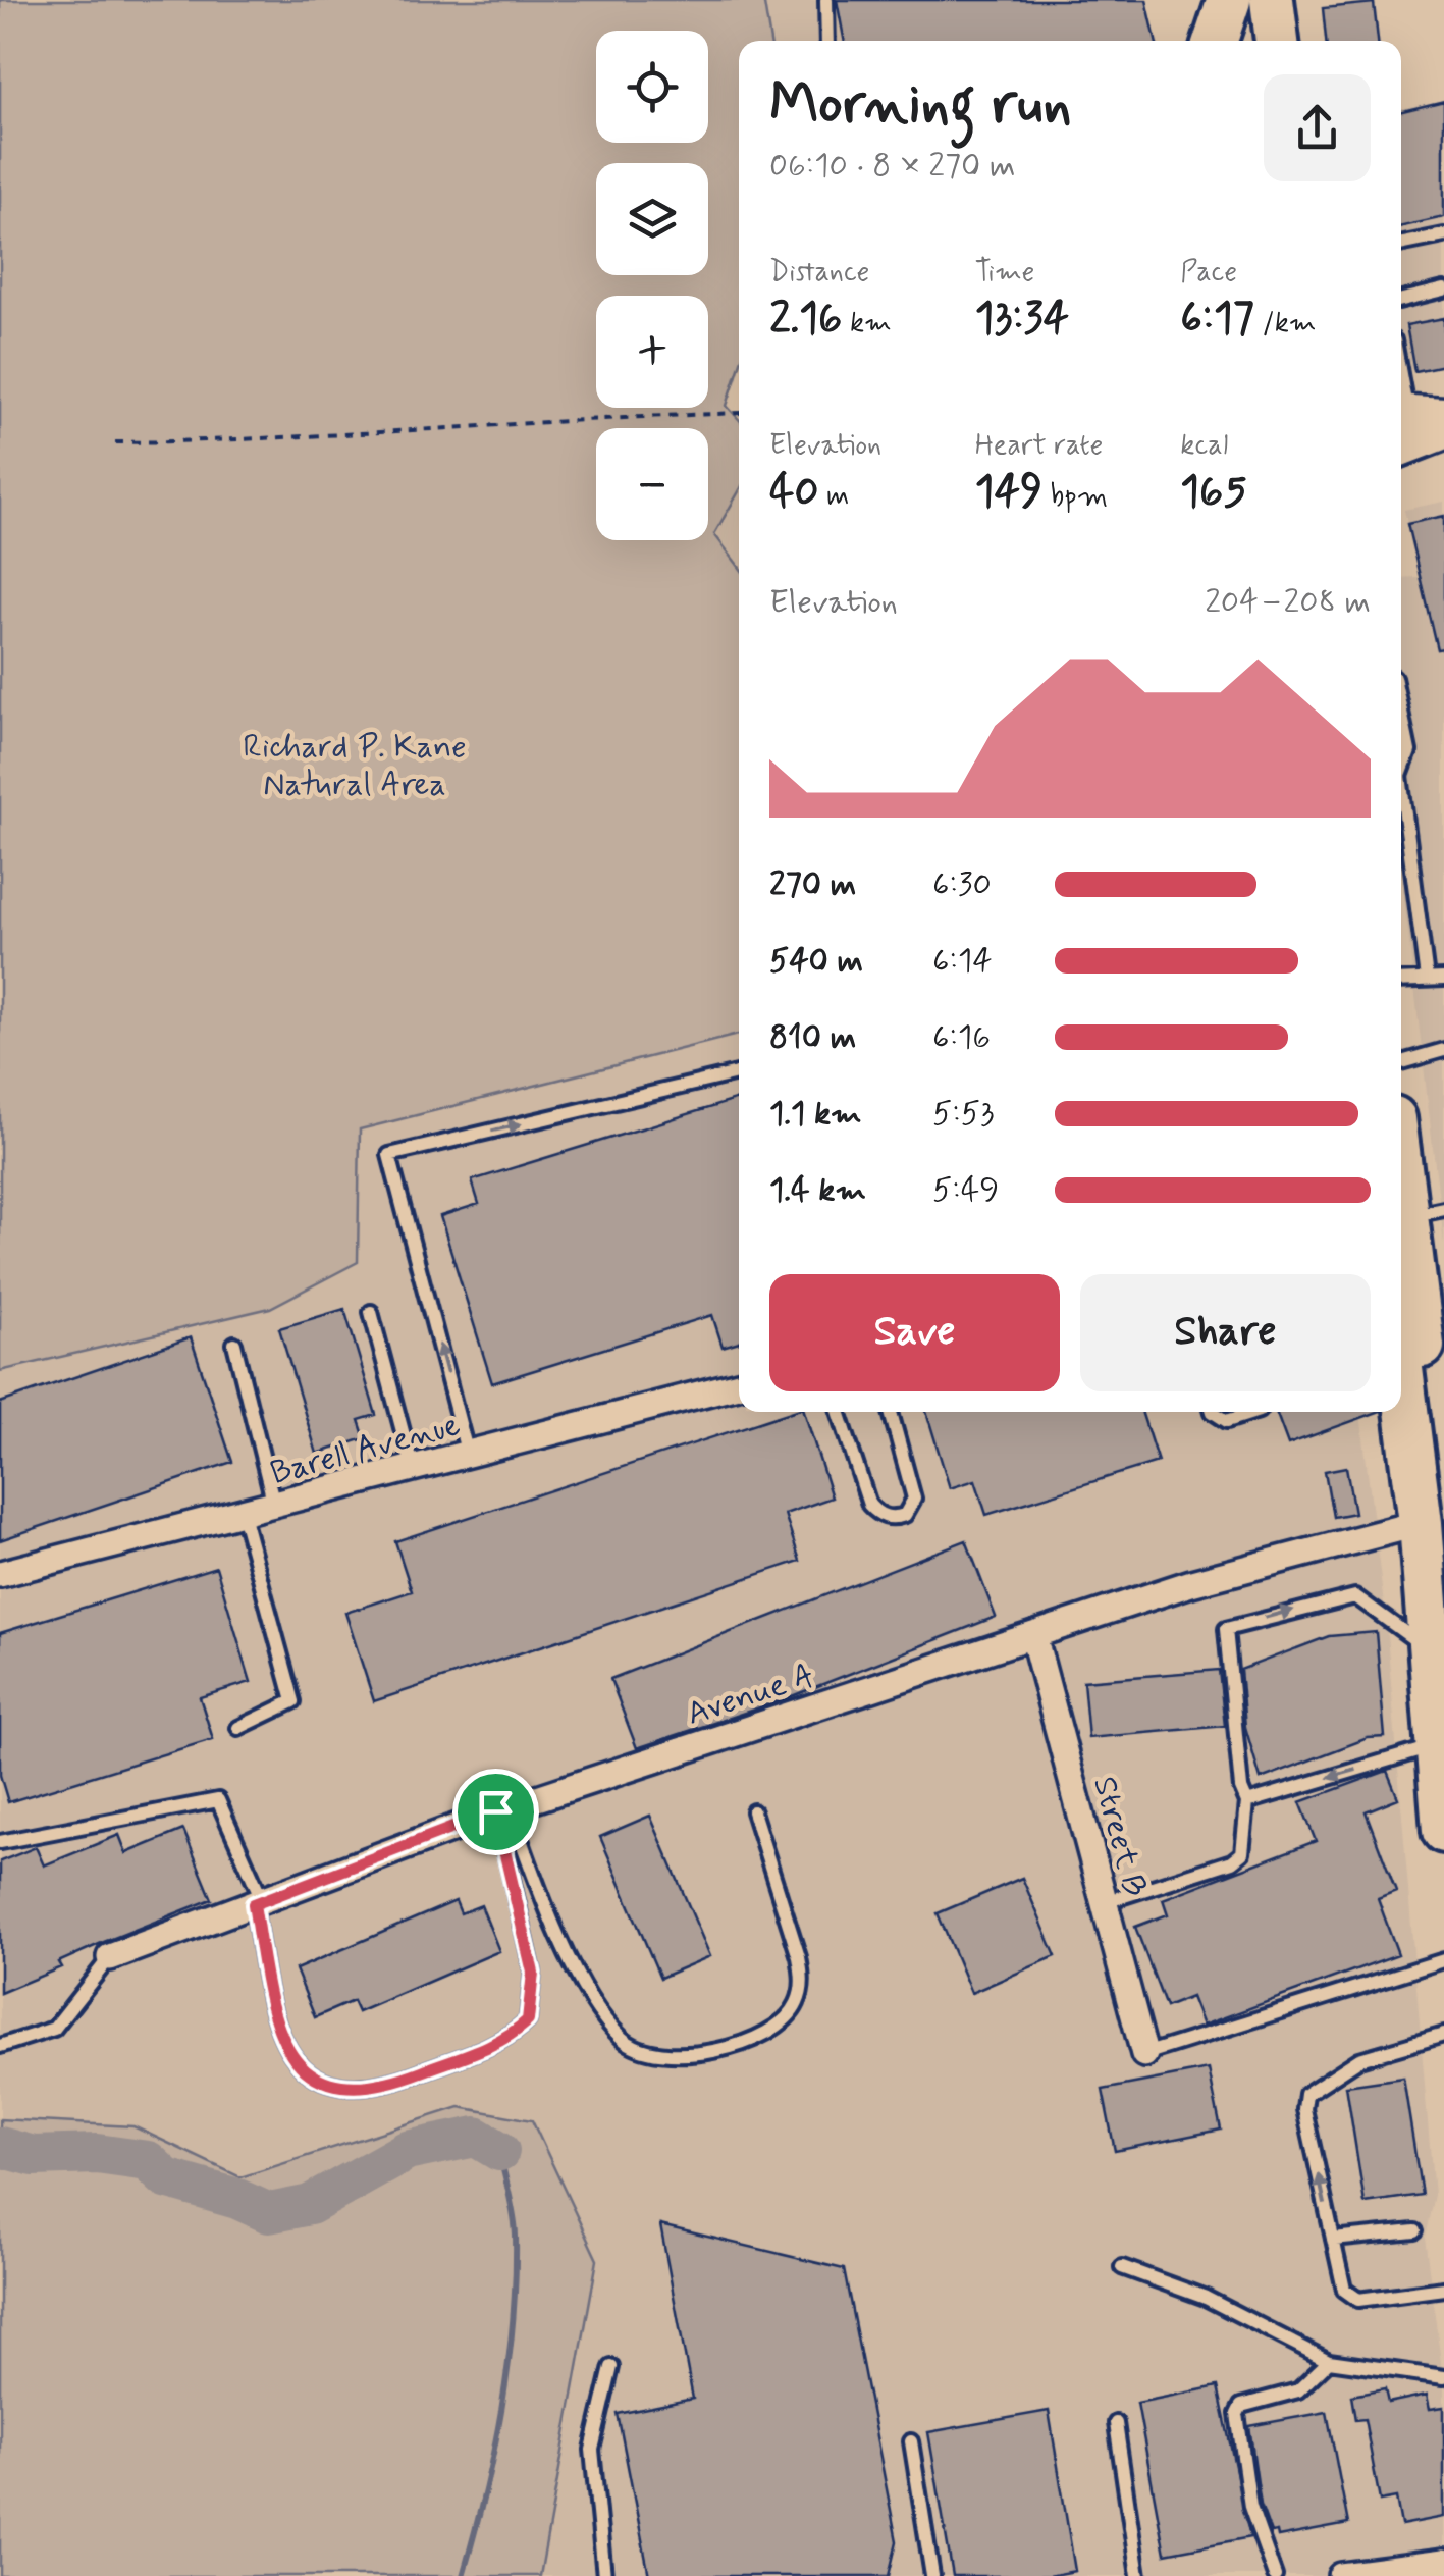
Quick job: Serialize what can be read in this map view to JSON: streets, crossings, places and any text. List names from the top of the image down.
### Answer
{
  "streets": {
    "street": ["Barell Avenue", "Avenue A", "Street B"]
  },
  "crossings": [
    ["Avenue A", "Street B"]
  ],
  "parks": ["Richard P. Kane Natural Area"],
  "page": {
    "map_buttons": ["+", "−"],
    "heading": ["Morning run", "06:10 · 8 × 270 m"],
    "stats": [
      ["Distance", "2.16 km"],
      ["Time", "13:34"],
      ["Pace", "6:17 /km"],
      ["Elevation", "40 m"],
      ["Heart rate", "149 bpm"],
      ["kcal", "165"]
    ],
    "chart": ["Elevation", "204–208 m"],
    "list": [
      {
        "name": "270 m",
        "note": "6:30"
      },
      {
        "name": "540 m",
        "note": "6:14"
      },
      {
        "name": "810 m",
        "note": "6:16"
      },
      {
        "name": "1.1 km",
        "note": "5:53"
      },
      {
        "name": "1.4 km",
        "note": "5:49"
      }
    ],
    "buttons": ["Save", "Share"]
  }
}
